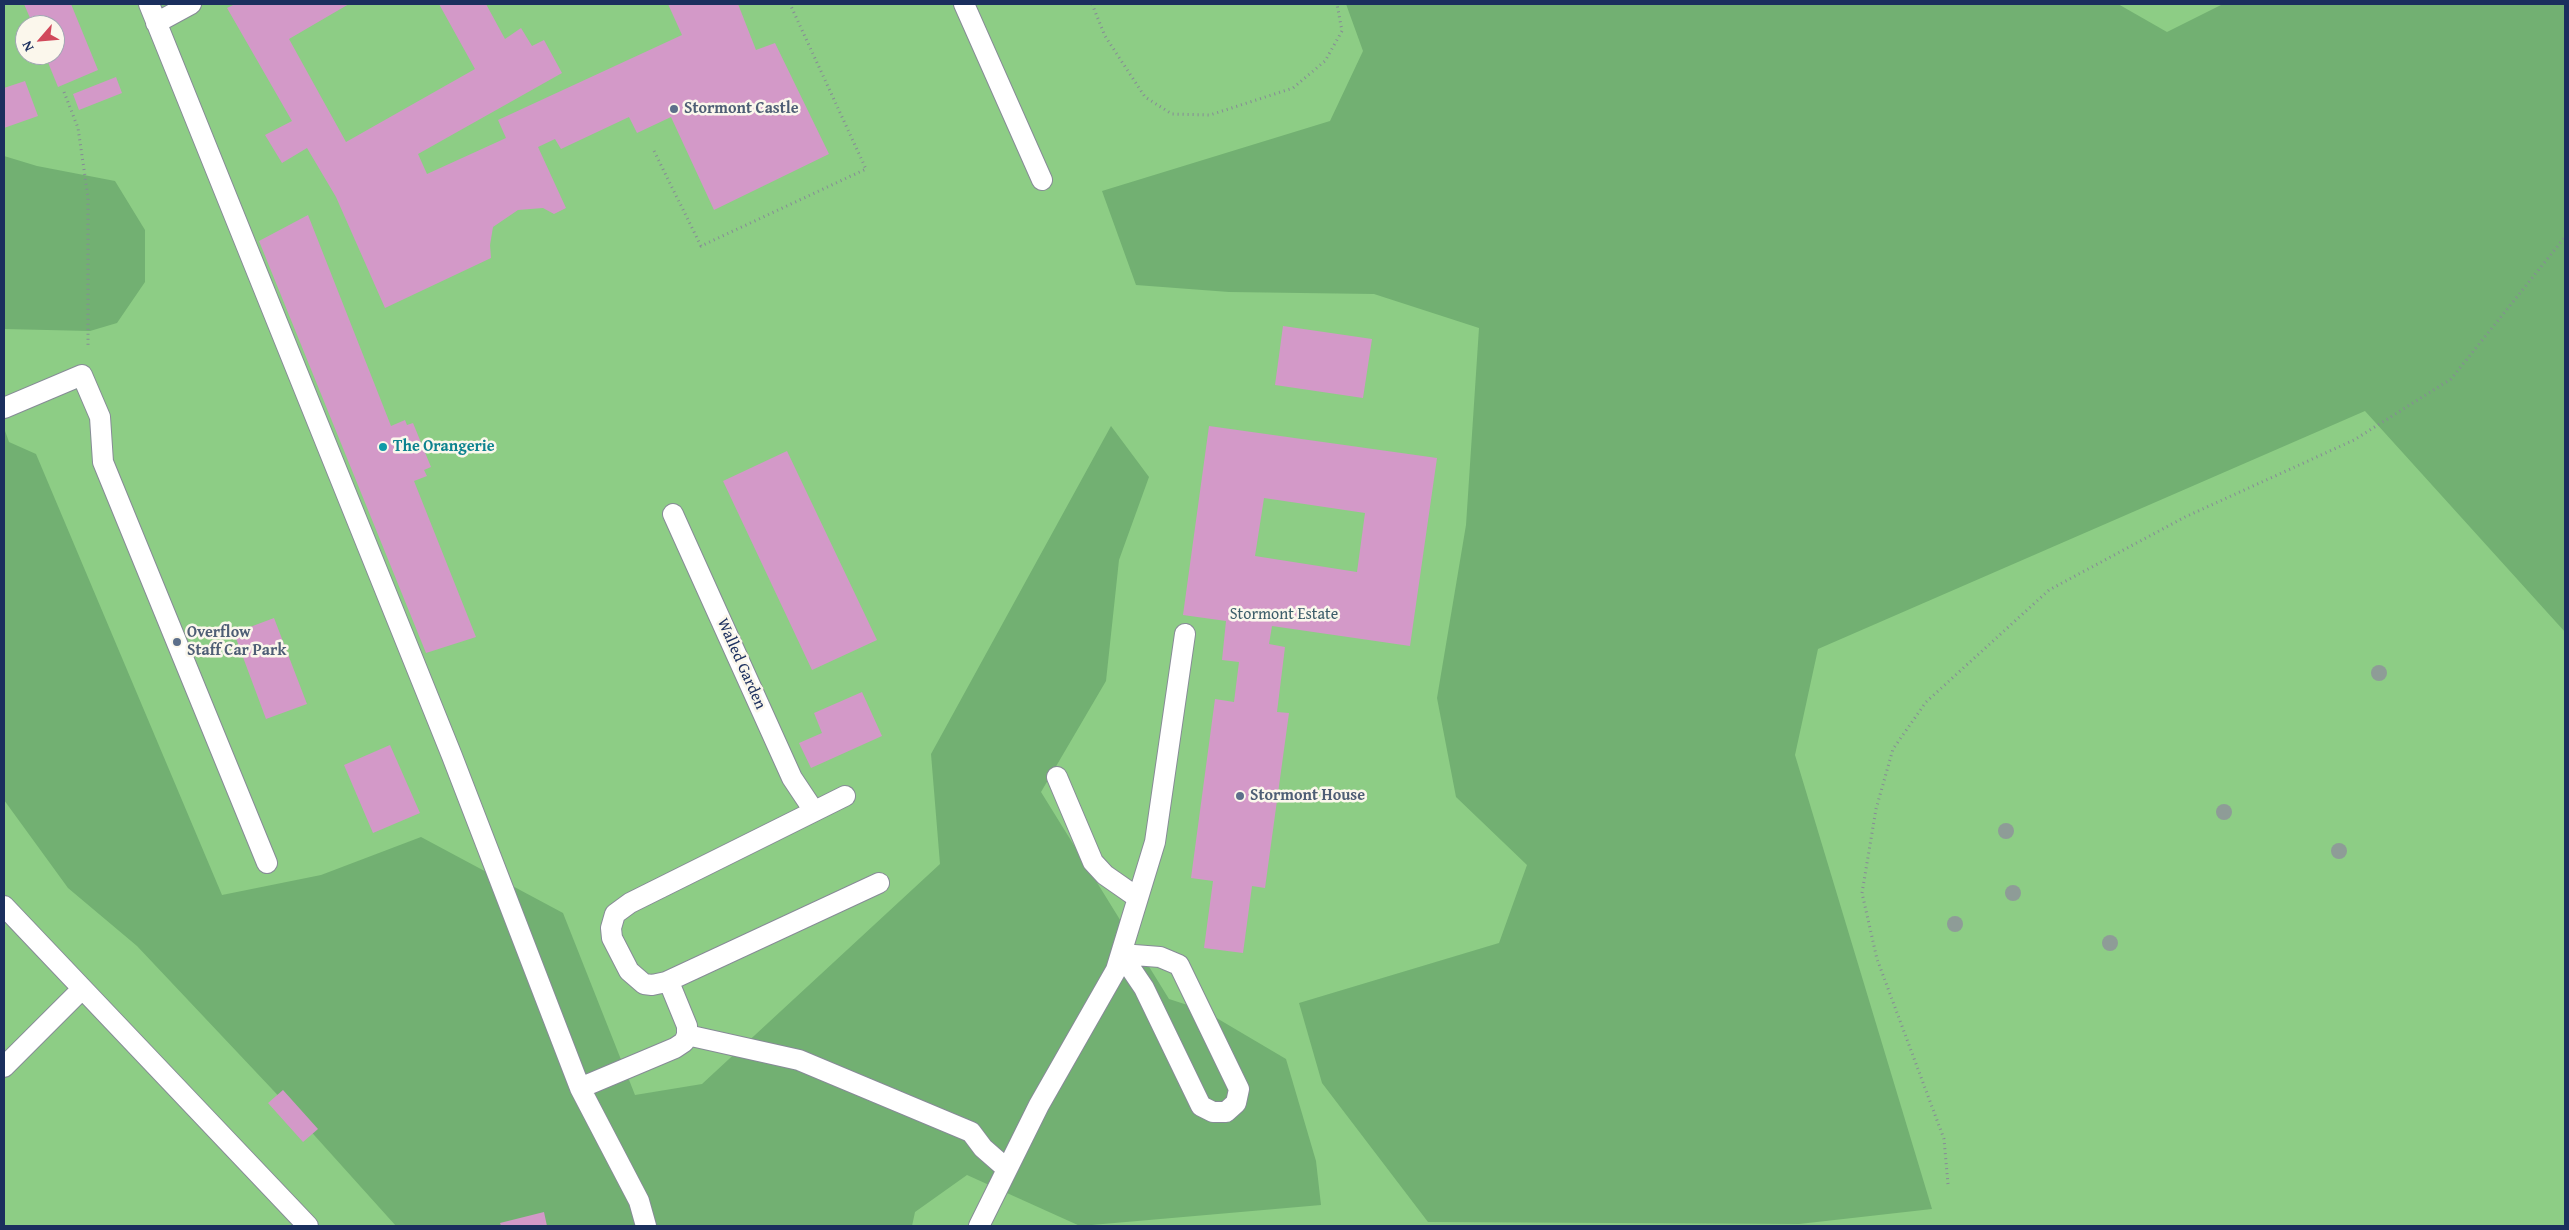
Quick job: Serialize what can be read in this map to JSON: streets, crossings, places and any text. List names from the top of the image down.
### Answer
{
  "streets": {
    "lane": ["Walled Garden"]
  },
  "parks": ["Stormont Estate"],
  "places": [
    "Stormont Castle",
    "The Orangerie",
    "Overflow Staff Car Park",
    "Stormont House"
  ],
  "north": "bottom left"
}
